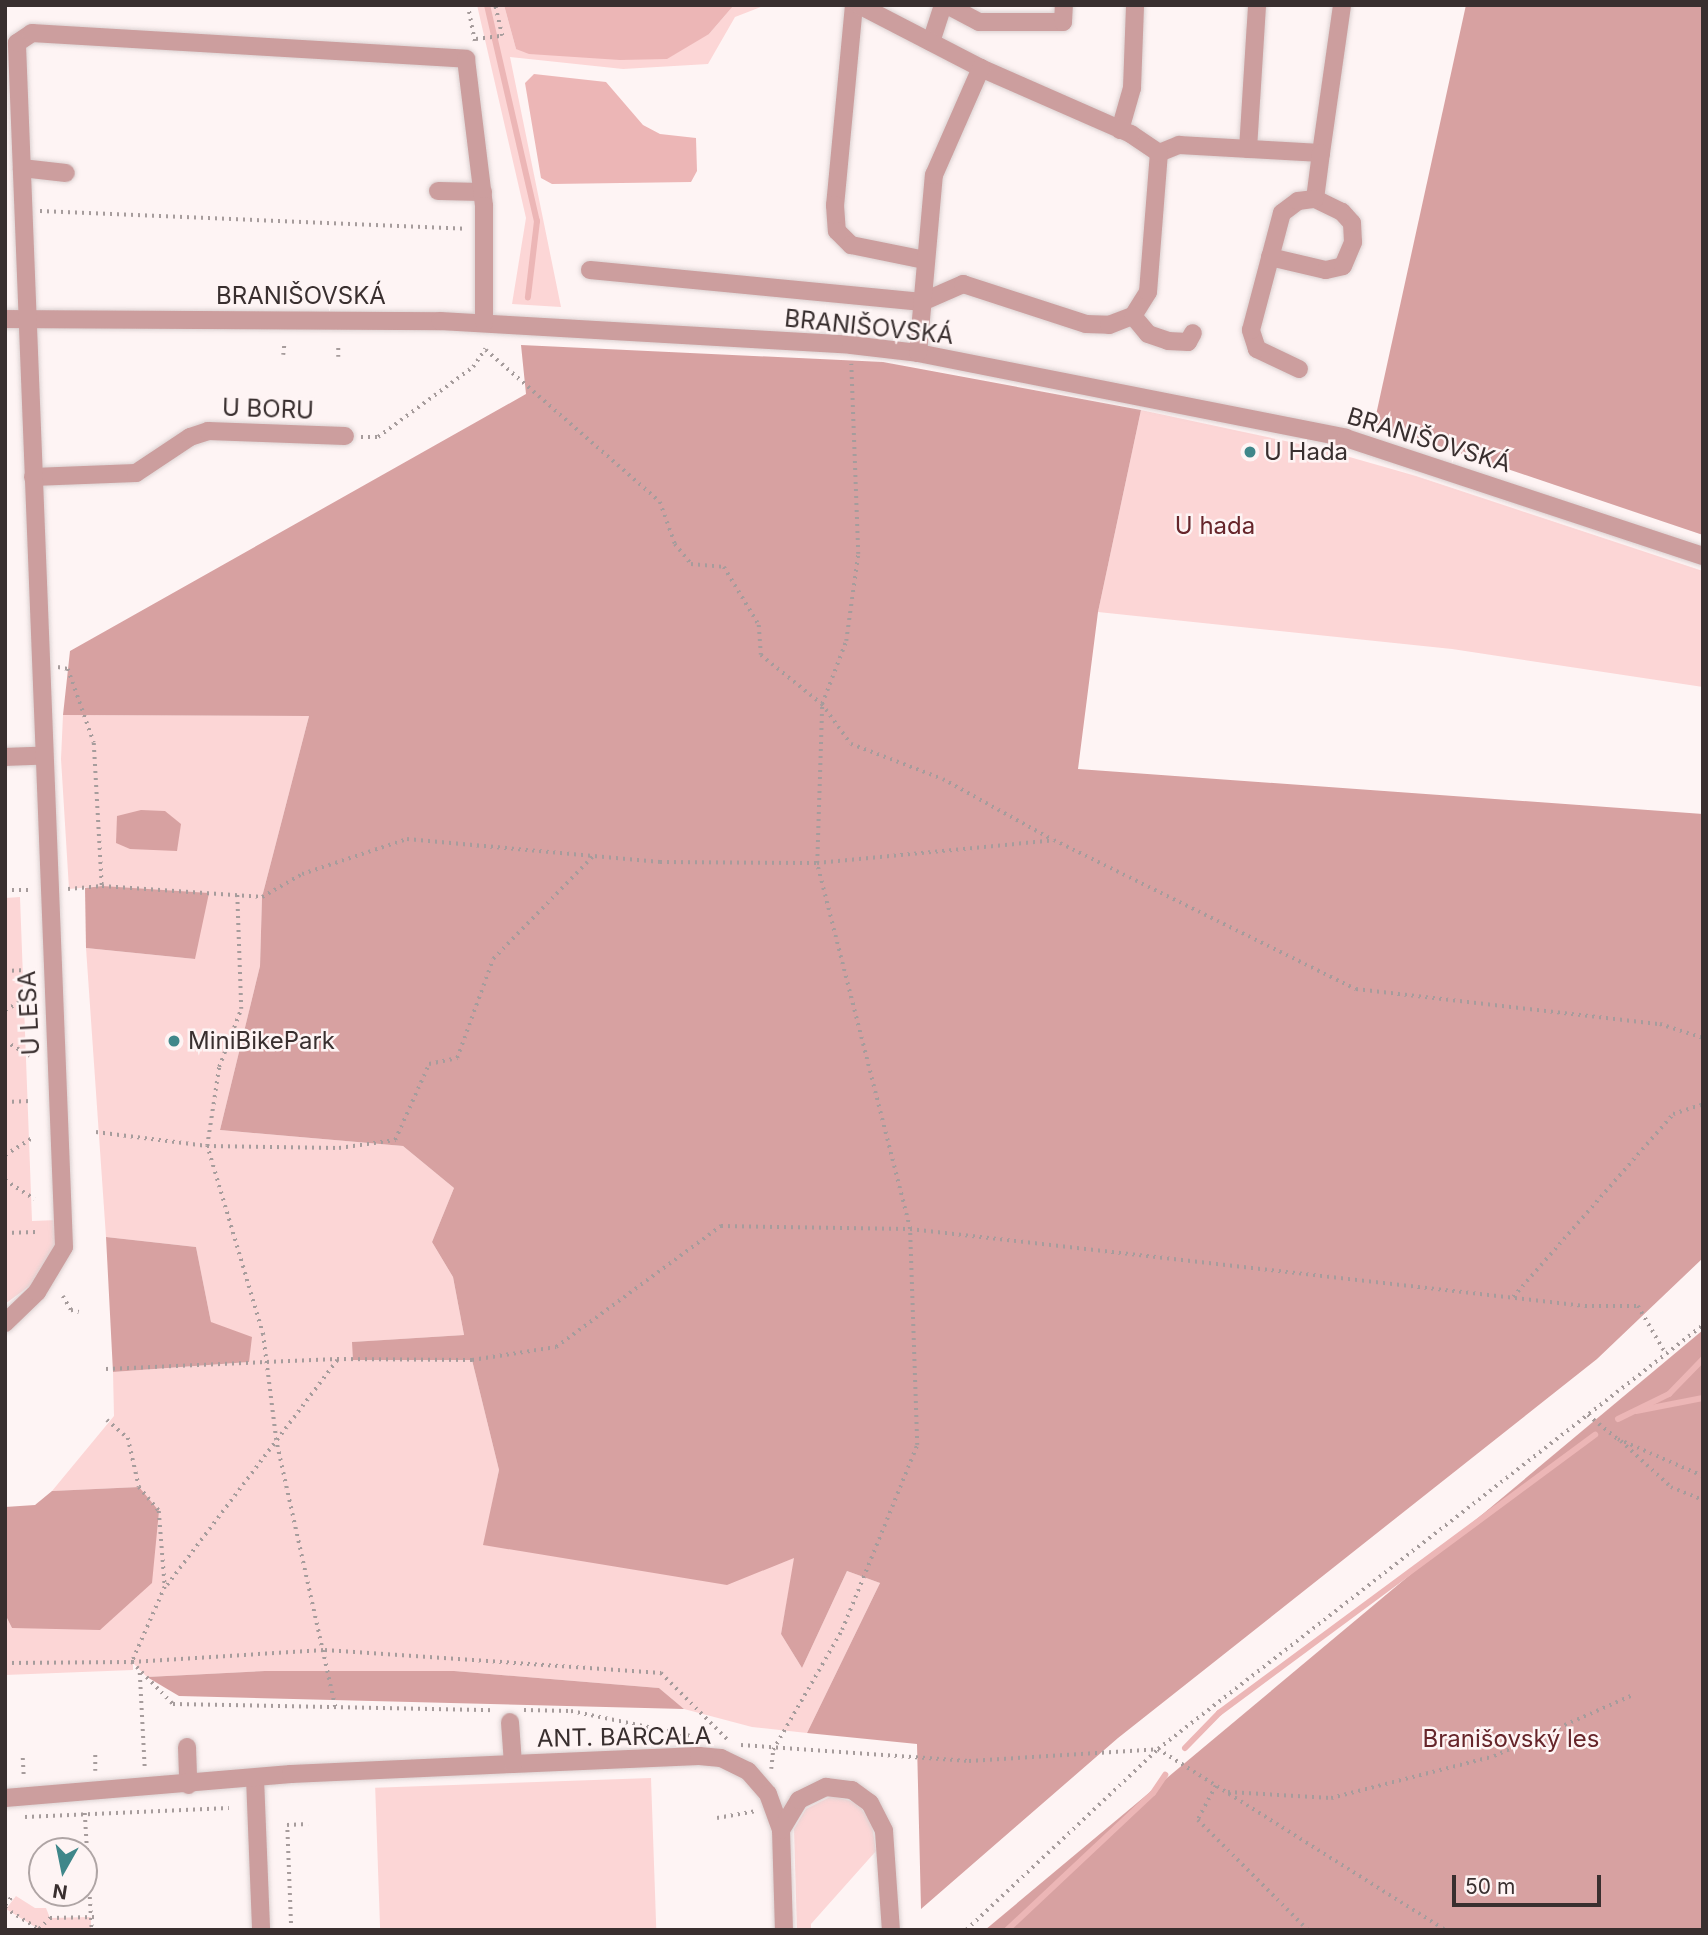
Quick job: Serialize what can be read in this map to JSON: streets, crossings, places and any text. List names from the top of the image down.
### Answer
{
  "streets": {
    "street": [
      "BRANIŠOVSKÁ",
      "U BORU",
      "U LESA",
      "ANT. BARCALA"
    ]
  },
  "crossings": [
    ["BRANIŠOVSKÁ", "U LESA"],
    ["U BORU", "U LESA"]
  ],
  "parks": ["U hada", "Branišovský les"],
  "places": ["U Hada", "MiniBikePark"],
  "scale_bar": "50 m",
  "north": "bottom"
}
